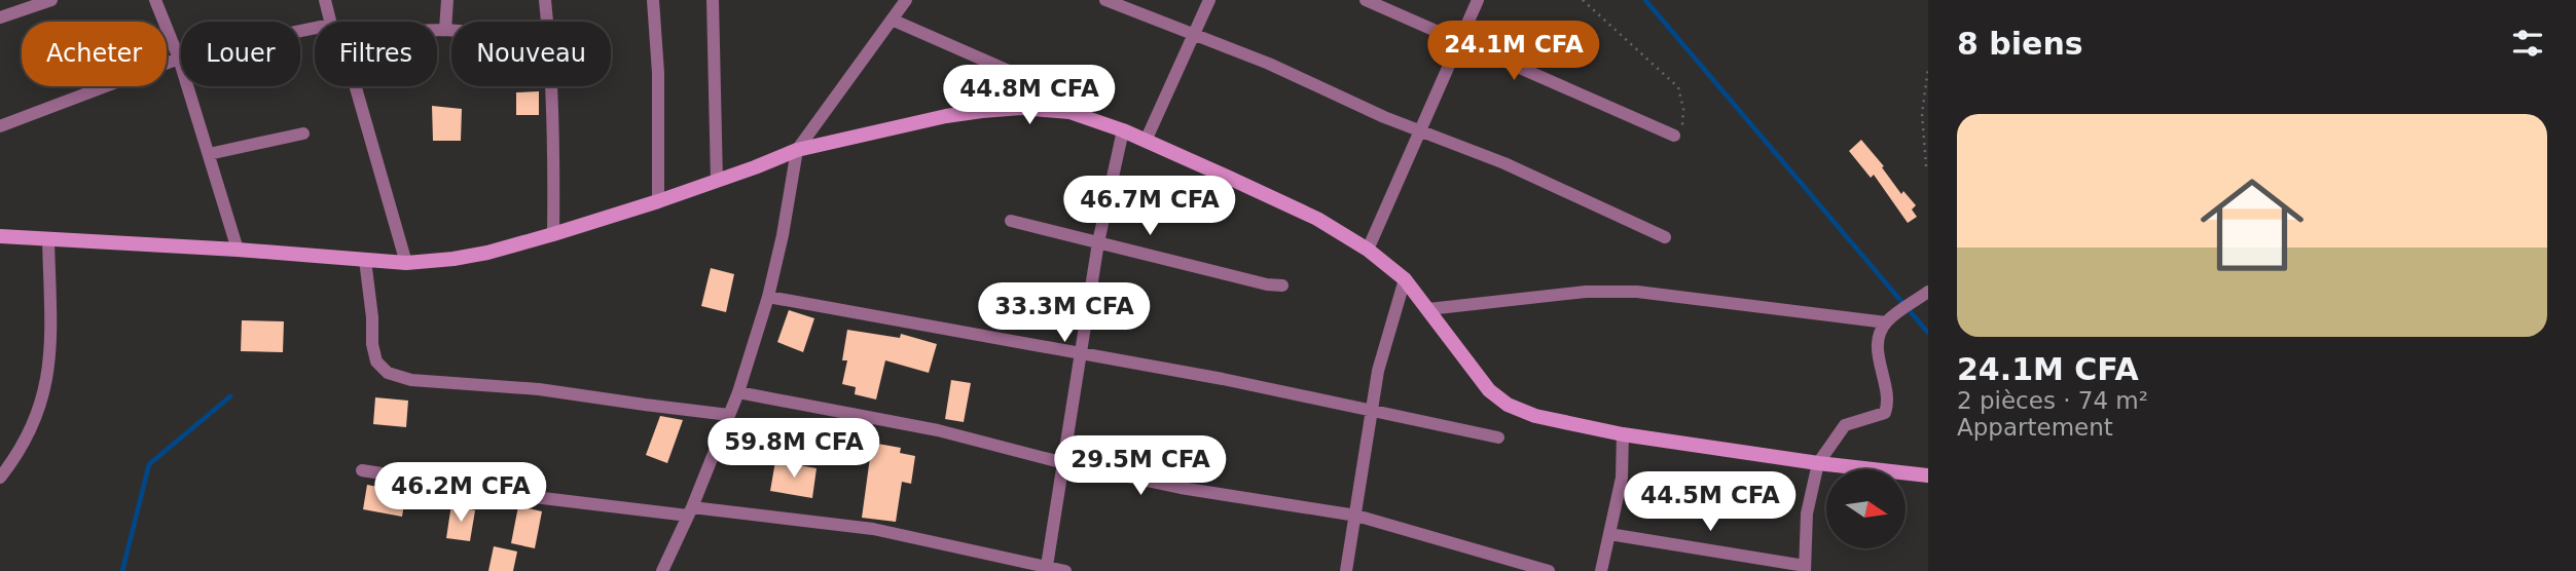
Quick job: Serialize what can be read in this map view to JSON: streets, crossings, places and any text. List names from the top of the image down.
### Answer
{
  "north": "right",
  "page": {
    "heading": "8 biens",
    "price": [
      "24.1M CFA",
      "44.8M CFA",
      "46.7M CFA",
      "33.3M CFA",
      "59.8M CFA",
      "29.5M CFA",
      "46.2M CFA",
      "44.5M CFA"
    ],
    "chip": [
      "Acheter",
      "Louer",
      "Filtres",
      "Nouveau"
    ],
    "list": [
      {
        "name": "24.1M CFA",
        "note": "2 pièces · 74 m² · Appartement"
      }
    ]
  }
}
